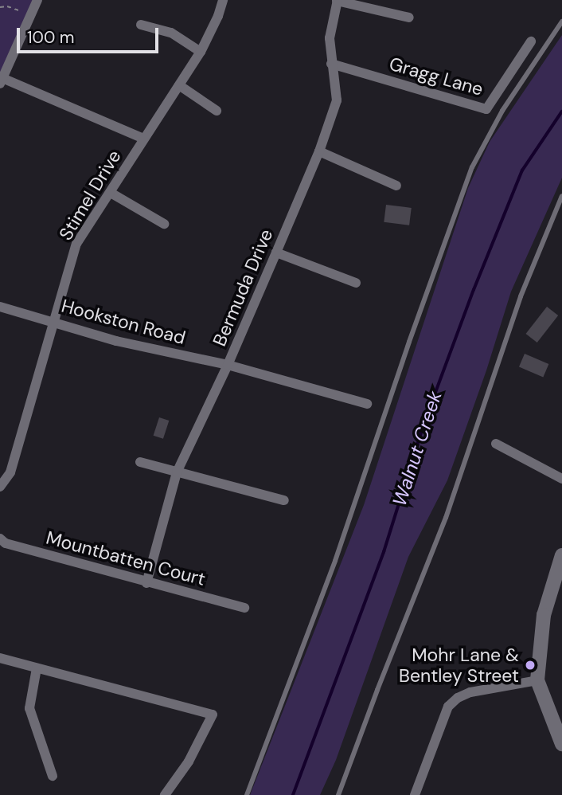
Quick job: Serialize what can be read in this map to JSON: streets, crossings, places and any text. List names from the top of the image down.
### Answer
{
  "streets": {
    "street": [
      "Gragg Lane",
      "Stimel Drive",
      "Bermuda Drive",
      "Hookston Road",
      "Mountbatten Court"
    ]
  },
  "crossings": [
    ["Gragg Lane", "Bermuda Drive"],
    ["Stimel Drive", "Hookston Road"],
    ["Bermuda Drive", "Hookston Road"],
    ["Bermuda Drive", "Mountbatten Court"]
  ],
  "water": ["Walnut Creek"],
  "places": ["Mohr Lane & Bentley Street"],
  "scale_bar": "100 m"
}
